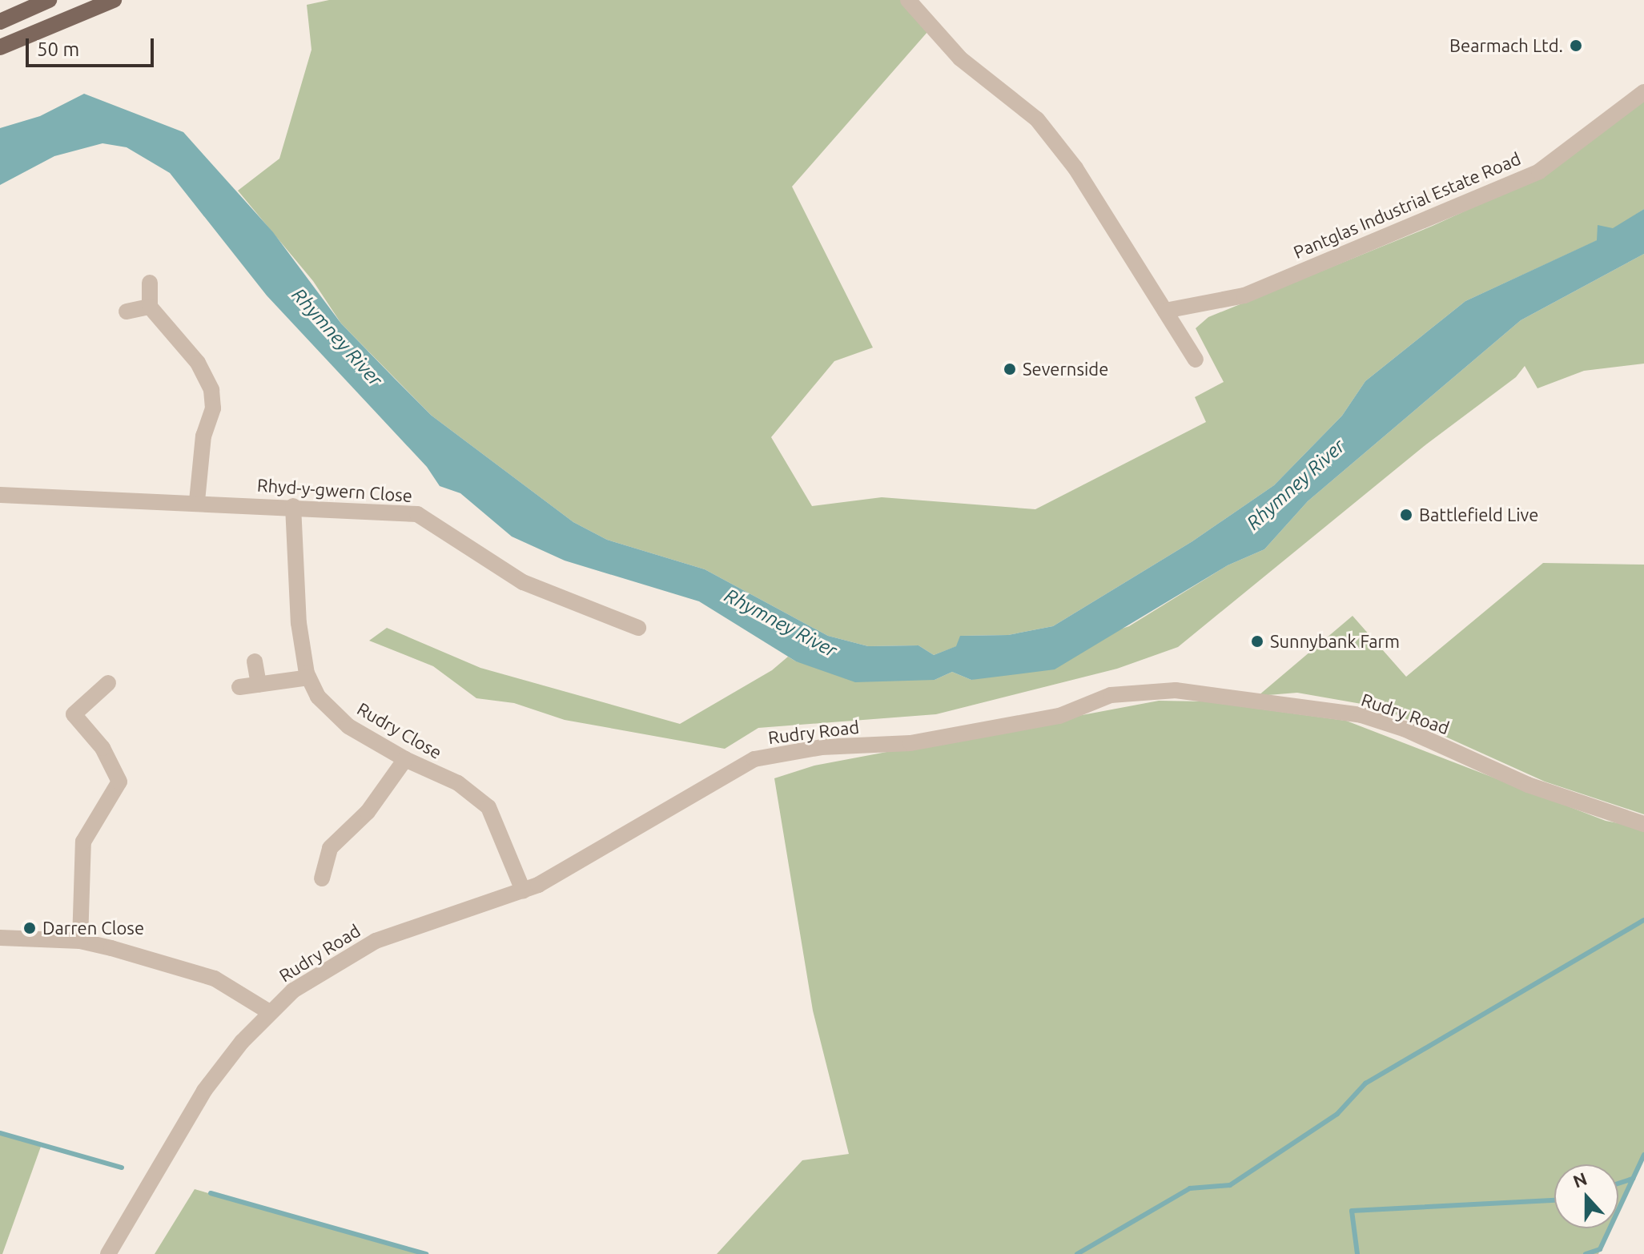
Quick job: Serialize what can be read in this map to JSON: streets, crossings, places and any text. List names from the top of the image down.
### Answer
{
  "streets": {
    "street": [
      "Pantglas Industrial Estate Road",
      "Rhyd-y-gwern Close",
      "Rudry Road",
      "Rudry Close"
    ]
  },
  "crossings": [
    ["Rhyd-y-gwern Close", "Rudry Close"],
    ["Rudry Road", "Rudry Close"]
  ],
  "water": ["Rhymney River"],
  "places": [
    "Bearmach Ltd.",
    "Severnside",
    "Battlefield Live",
    "Sunnybank Farm",
    "Darren Close"
  ],
  "scale_bar": "50 m",
  "north": "top"
}
